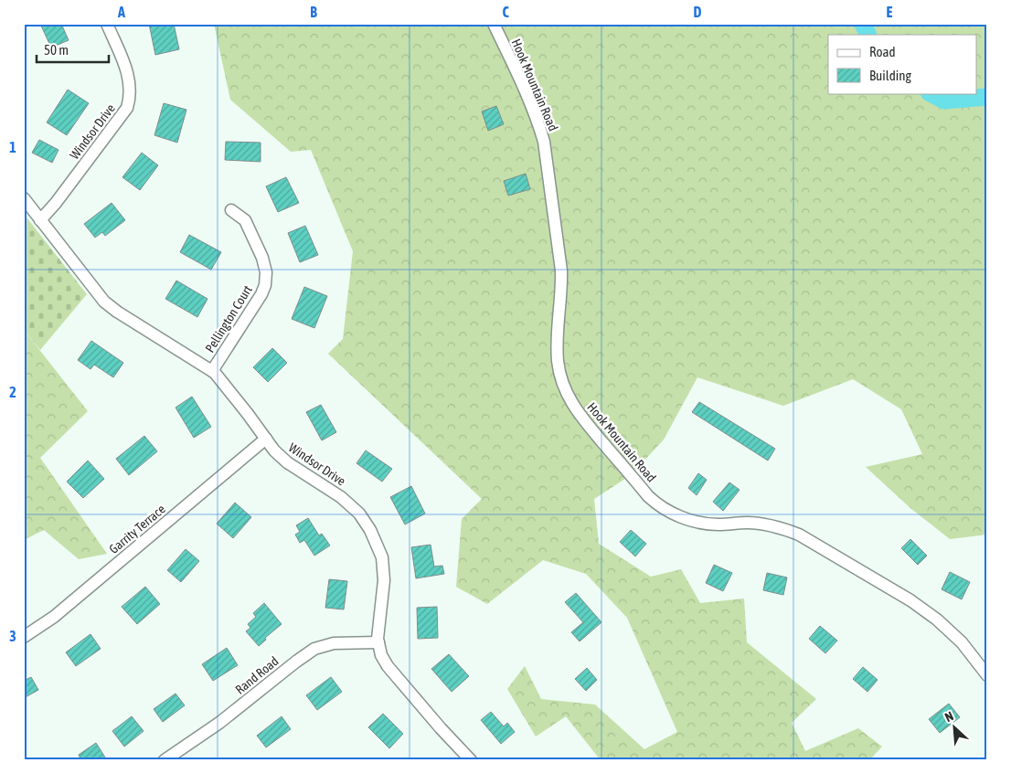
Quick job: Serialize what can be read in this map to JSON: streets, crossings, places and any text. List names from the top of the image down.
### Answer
{
  "streets": {
    "street": [
      "Hook Mountain Road",
      "Windsor Drive",
      "Pellington Court",
      "Garrity Terrace",
      "Rand Road"
    ]
  },
  "crossings": [
    ["Windsor Drive", "Pellington Court"],
    ["Windsor Drive", "Garrity Terrace"],
    ["Windsor Drive", "Rand Road"]
  ],
  "legend": ["Road", "Building"],
  "scale_bar": "50 m",
  "north": "top left",
  "grid": {
    "columns": [
      "A",
      "B",
      "C",
      "D",
      "E"
    ],
    "rows": ["1", "2", "3"]
  }
}
